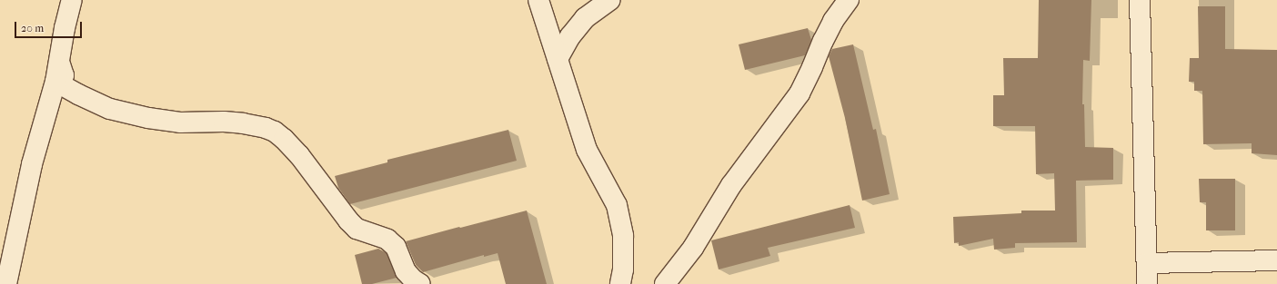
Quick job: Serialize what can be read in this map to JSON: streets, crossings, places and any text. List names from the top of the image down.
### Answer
{
  "scale_bar": "20 m"
}
